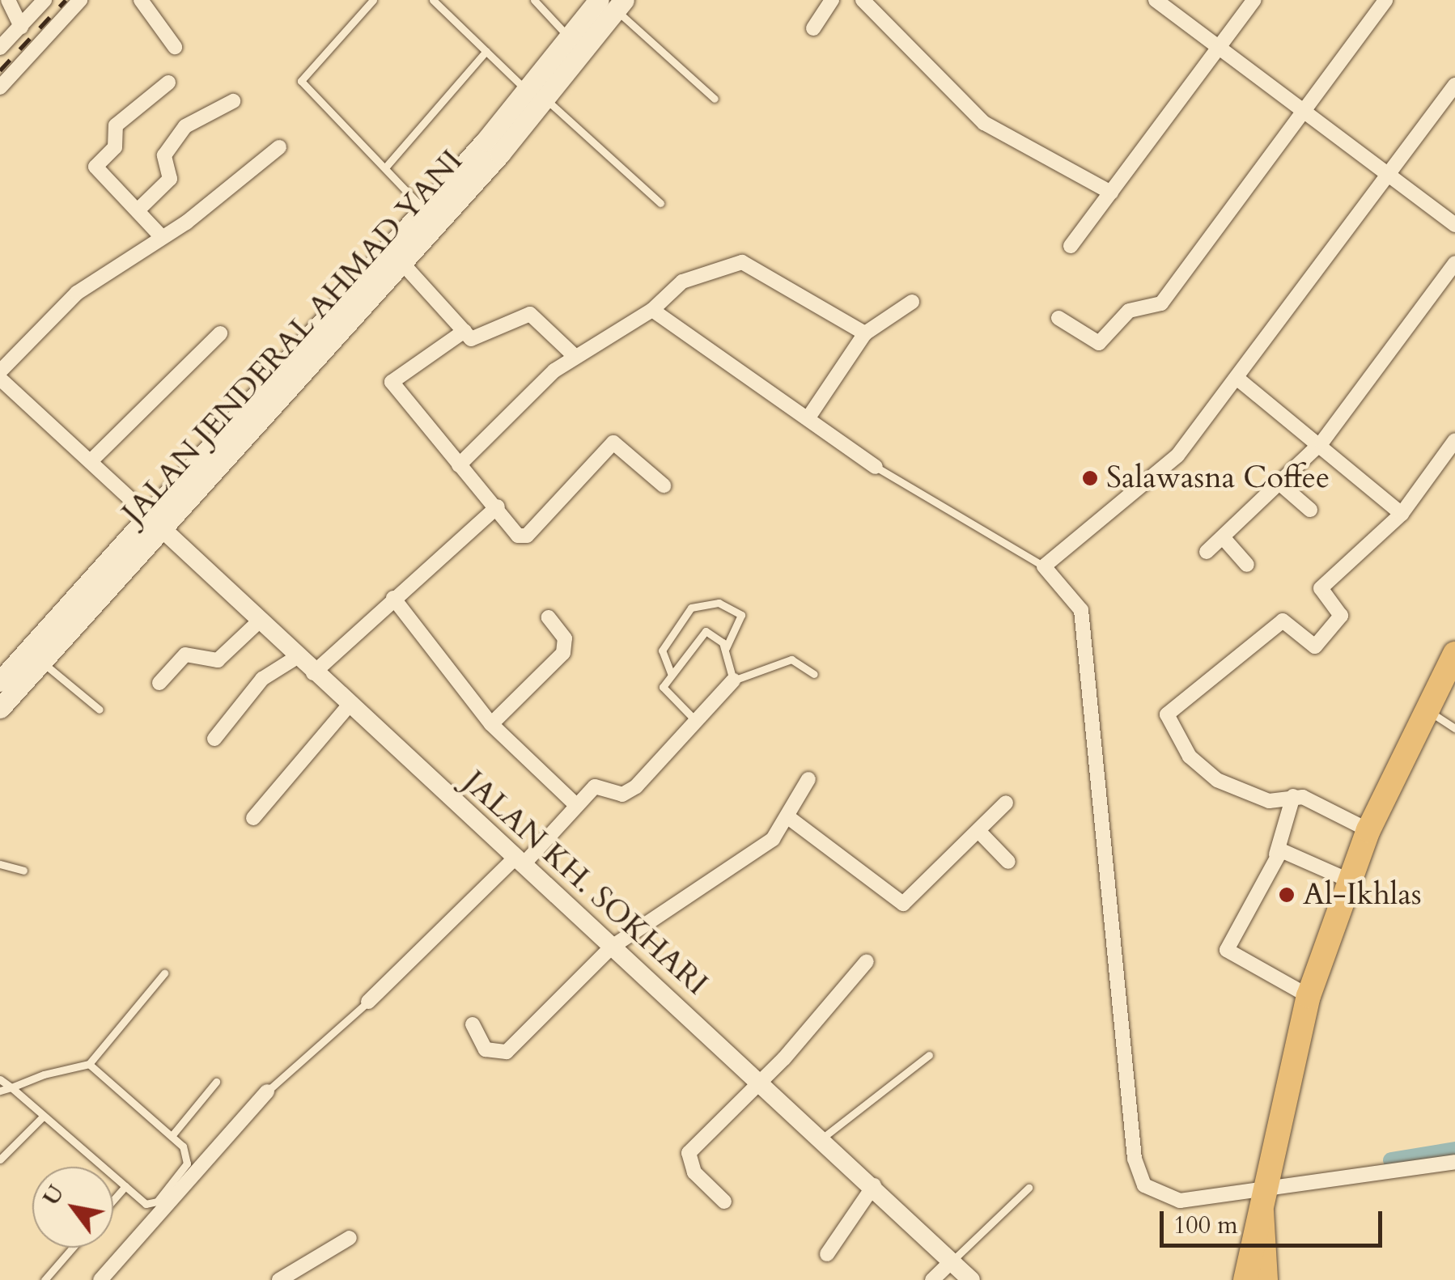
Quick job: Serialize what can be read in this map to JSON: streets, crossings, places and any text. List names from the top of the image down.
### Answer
{
  "streets": {
    "main road": ["JALAN JENDERAL AHMAD YANI"],
    "street": ["JALAN KH. SOKHARI"]
  },
  "crossings": [
    ["JALAN JENDERAL AHMAD YANI", "JALAN KH. SOKHARI"]
  ],
  "places": ["Salawasna Coffee", "Al-Ikhlas"],
  "scale_bar": "100 m",
  "north": "top left"
}
